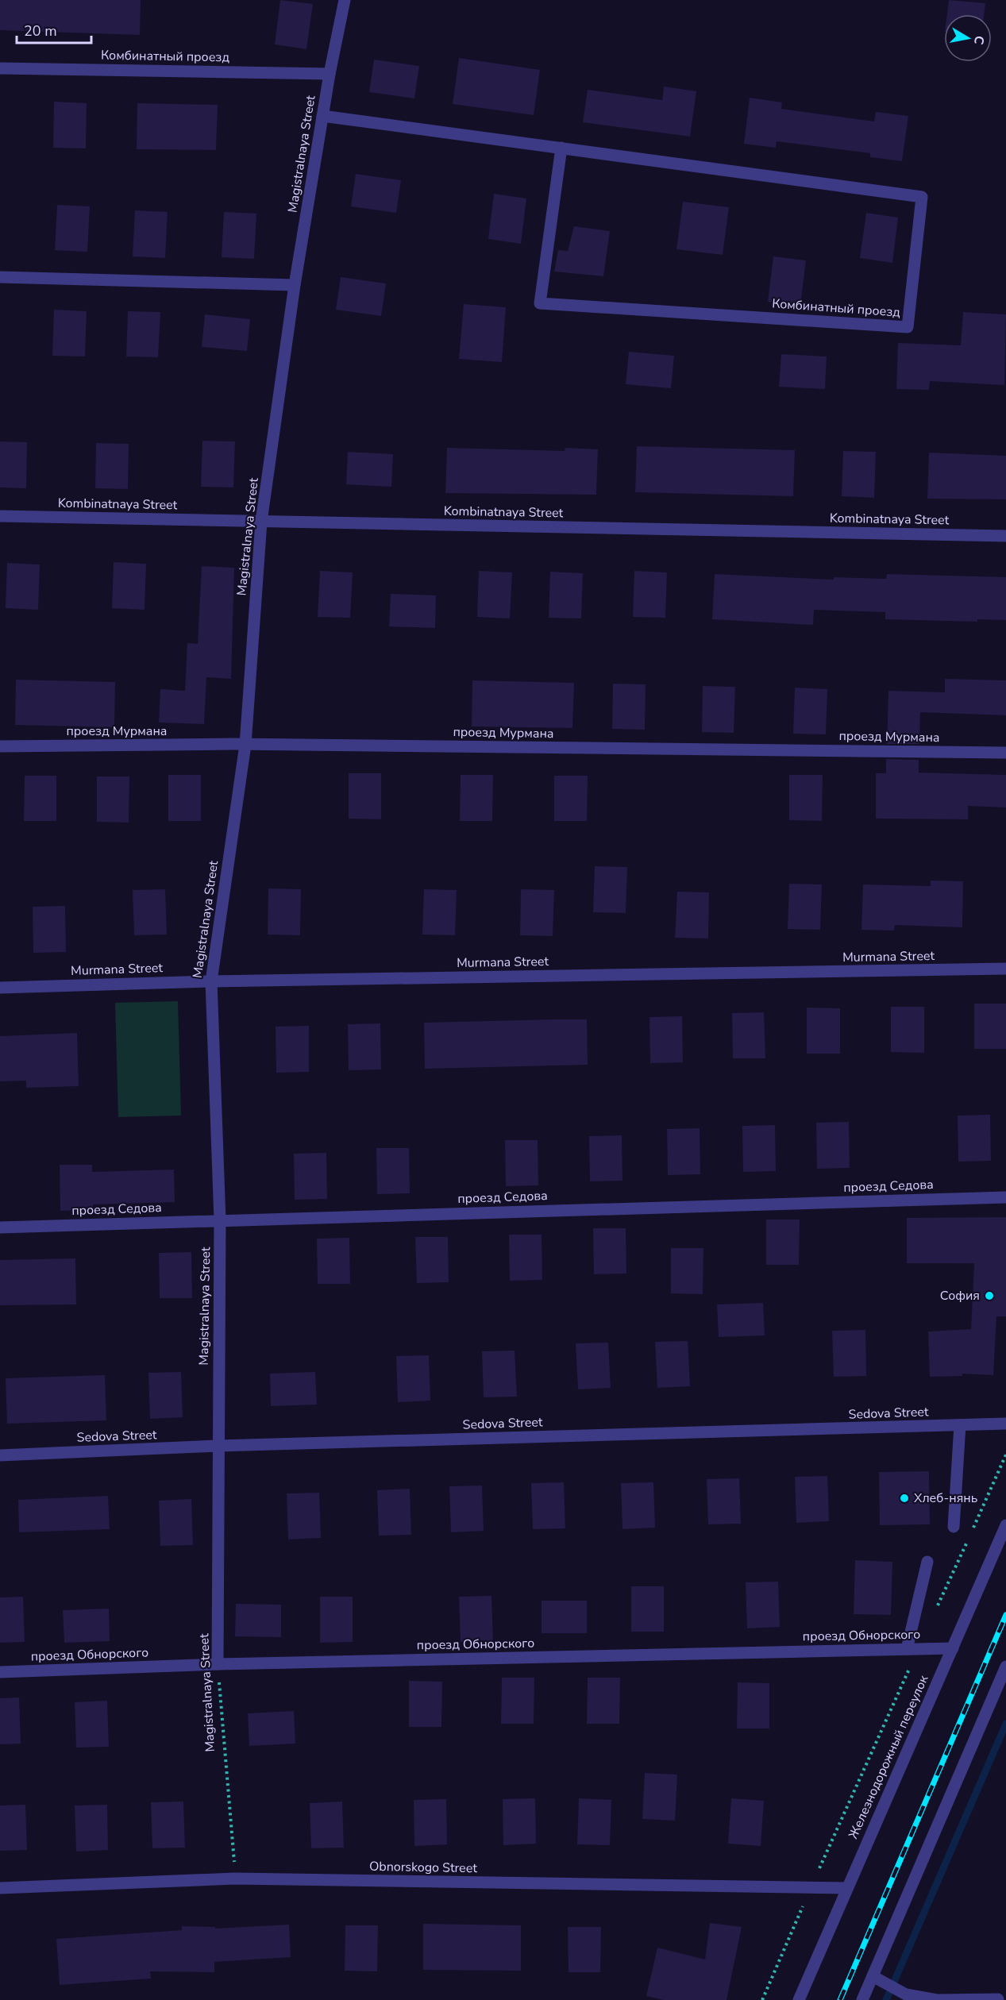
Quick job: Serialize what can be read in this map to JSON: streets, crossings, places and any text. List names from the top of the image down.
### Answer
{
  "streets": {
    "street": [
      "Комбинатный проезд",
      "Magistralnaya Street",
      "Kombinatnaya Street",
      "проезд Мурмана",
      "Murmana Street",
      "проезд Седова",
      "Sedova Street",
      "проезд Обнорского",
      "Железнодорожный переулок",
      "Obnorskogo Street"
    ]
  },
  "crossings": [
    ["Комбинатный проезд", "Magistralnaya Street"],
    ["Magistralnaya Street", "Kombinatnaya Street"],
    ["Magistralnaya Street", "проезд Мурмана"],
    ["Magistralnaya Street", "Murmana Street"],
    ["Magistralnaya Street", "проезд Седова"],
    ["Magistralnaya Street", "Sedova Street"],
    ["Magistralnaya Street", "проезд Обнорского"],
    ["Magistralnaya Street", "Obnorskogo Street"],
    ["проезд Обнорского", "Железнодорожный переулок"],
    ["Железнодорожный переулок", "Obnorskogo Street"]
  ],
  "places": ["София", "Хлеб-нянь"],
  "scale_bar": "20 m",
  "north": "right"
}
